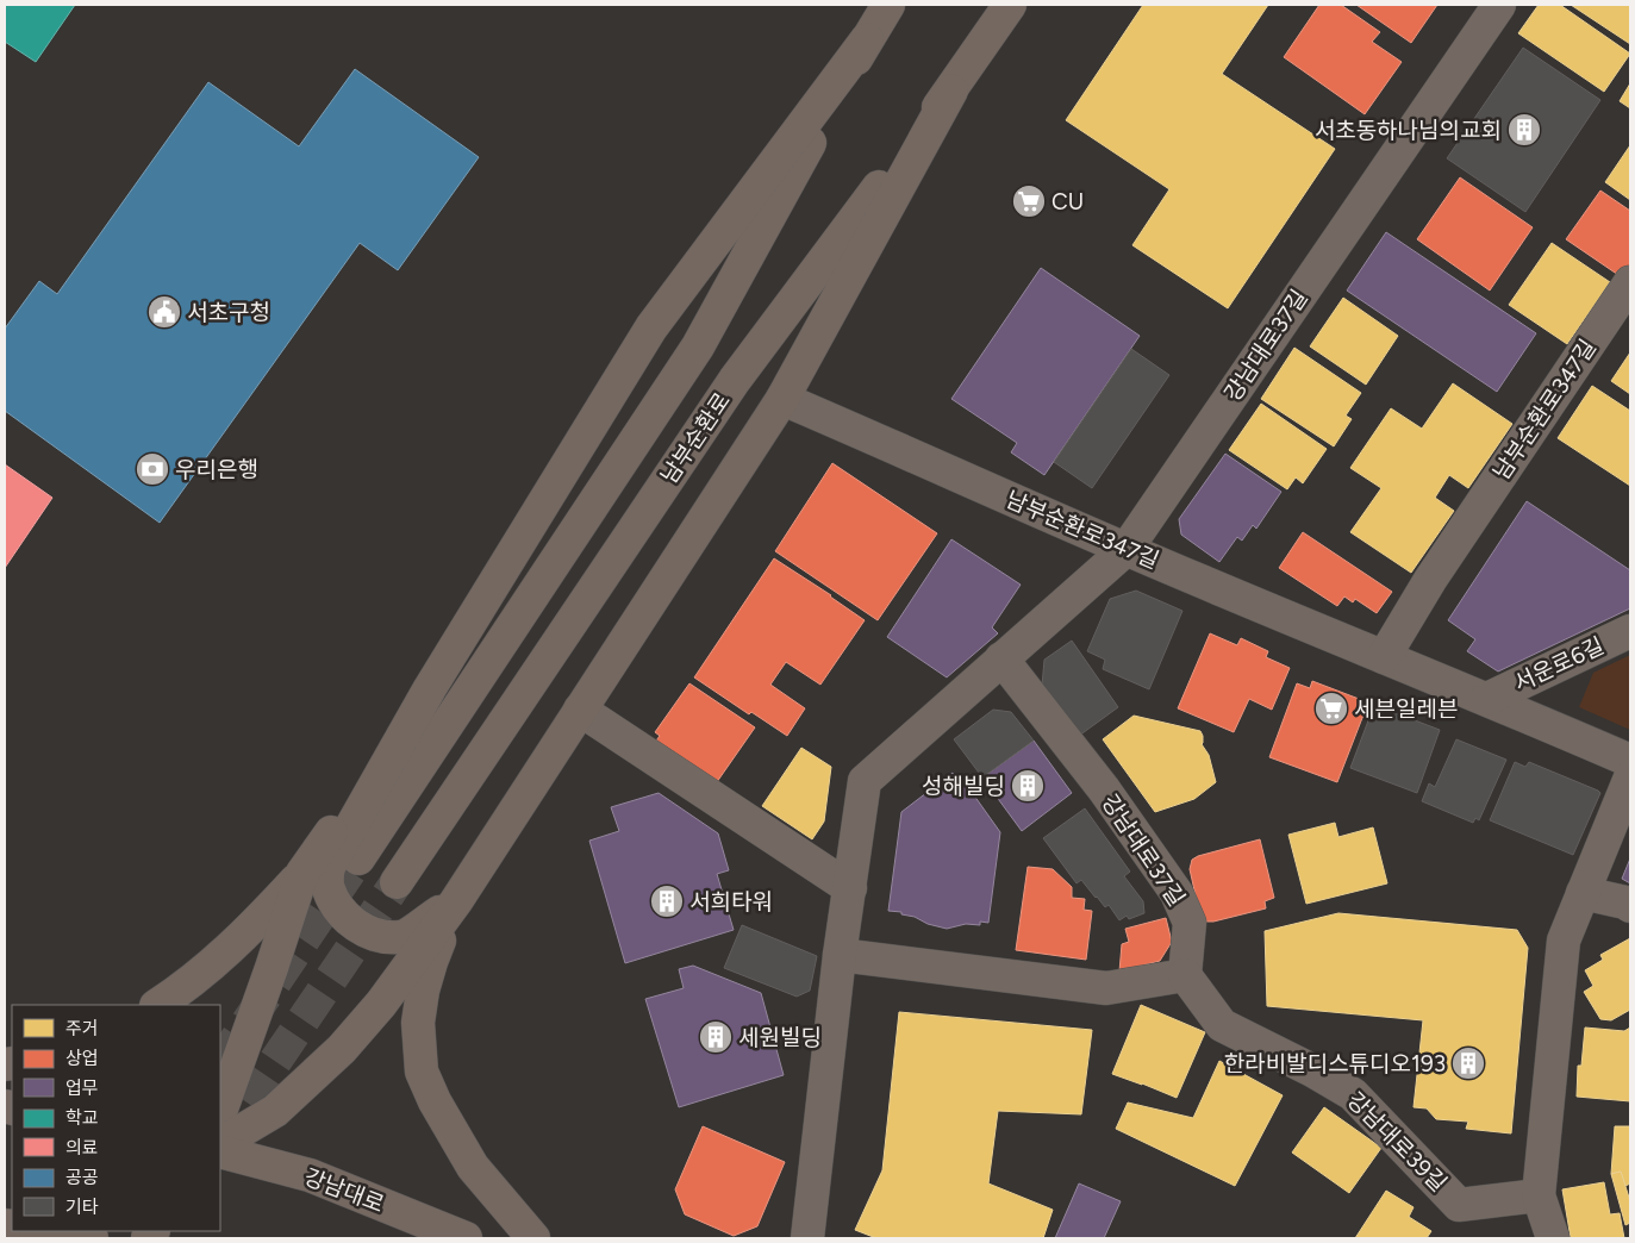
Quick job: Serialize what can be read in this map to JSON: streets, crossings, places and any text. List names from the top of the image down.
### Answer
{
  "streets": {
    "main road": ["남부순환로", "강남대로"],
    "street": [
      "강남대로37길",
      "남부순환로347길",
      "서운로6길",
      "강남대로39길"
    ]
  },
  "crossings": [
    ["강남대로37길", "남부순환로347길"],
    ["강남대로37길", "강남대로39길"],
    ["남부순환로347길", "서운로6길"]
  ],
  "places": {
    "building": [
      "서초동하나님의교회",
      "성해빌딩",
      "서희타워",
      "세원빌딩",
      "한라비발디스튜디오193"
    ],
    "supermarket": ["CU", "세븐일레븐"],
    "public building": ["서초구청"],
    "bank": ["우리은행"]
  },
  "legend": [
    "주거",
    "상업",
    "업무",
    "학교",
    "의료",
    "공공",
    "기타"
  ]
}
